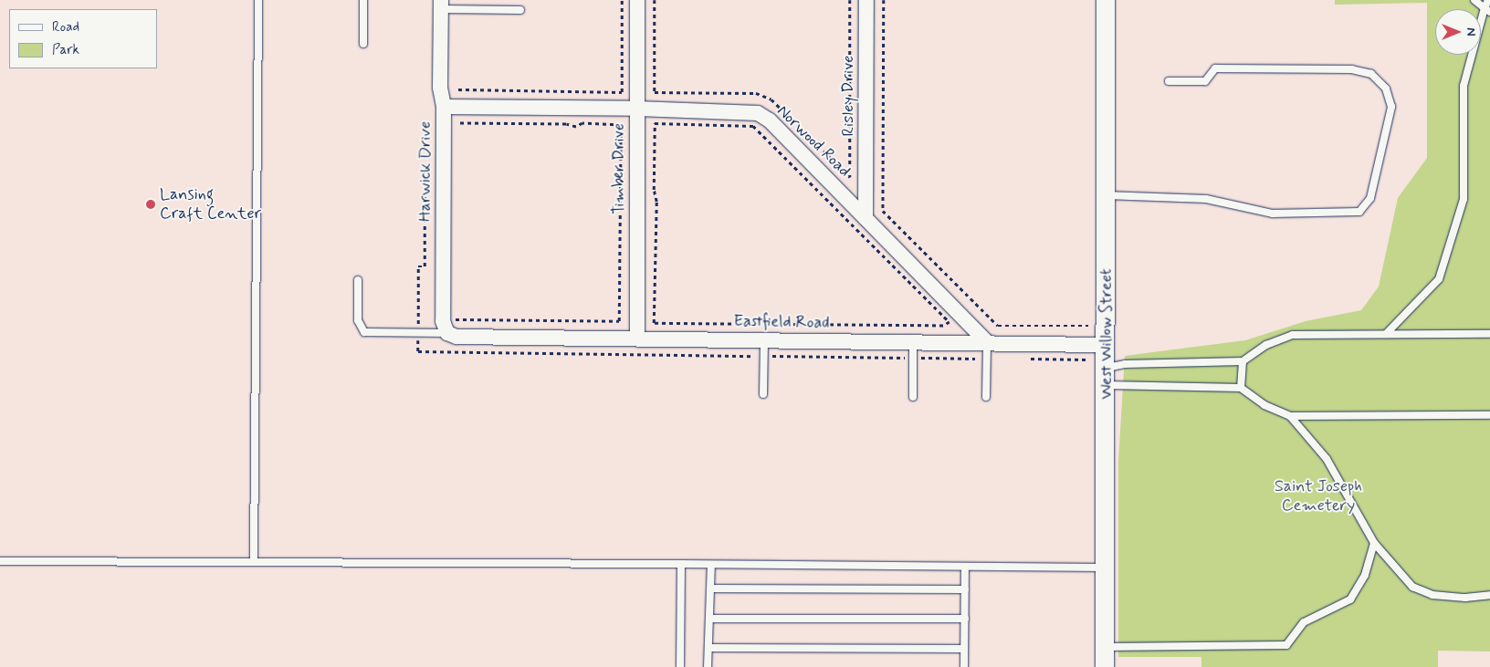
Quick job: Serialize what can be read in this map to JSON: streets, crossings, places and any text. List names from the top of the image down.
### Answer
{
  "streets": {
    "street": [
      "Risley Drive",
      "Norwood Road",
      "Timber Drive",
      "Harwick Drive",
      "Eastfield Road",
      "West Willow Street"
    ]
  },
  "crossings": [
    ["Risley Drive", "Norwood Road"],
    ["Norwood Road", "Timber Drive"],
    ["Norwood Road", "Harwick Drive"],
    ["Norwood Road", "Eastfield Road"],
    ["Timber Drive", "Eastfield Road"],
    ["Harwick Drive", "Eastfield Road"],
    ["Eastfield Road", "West Willow Street"]
  ],
  "parks": ["Saint Joseph Cemetery"],
  "places": ["Lansing Craft Center"],
  "legend": ["Road", "Park"],
  "north": "right"
}
